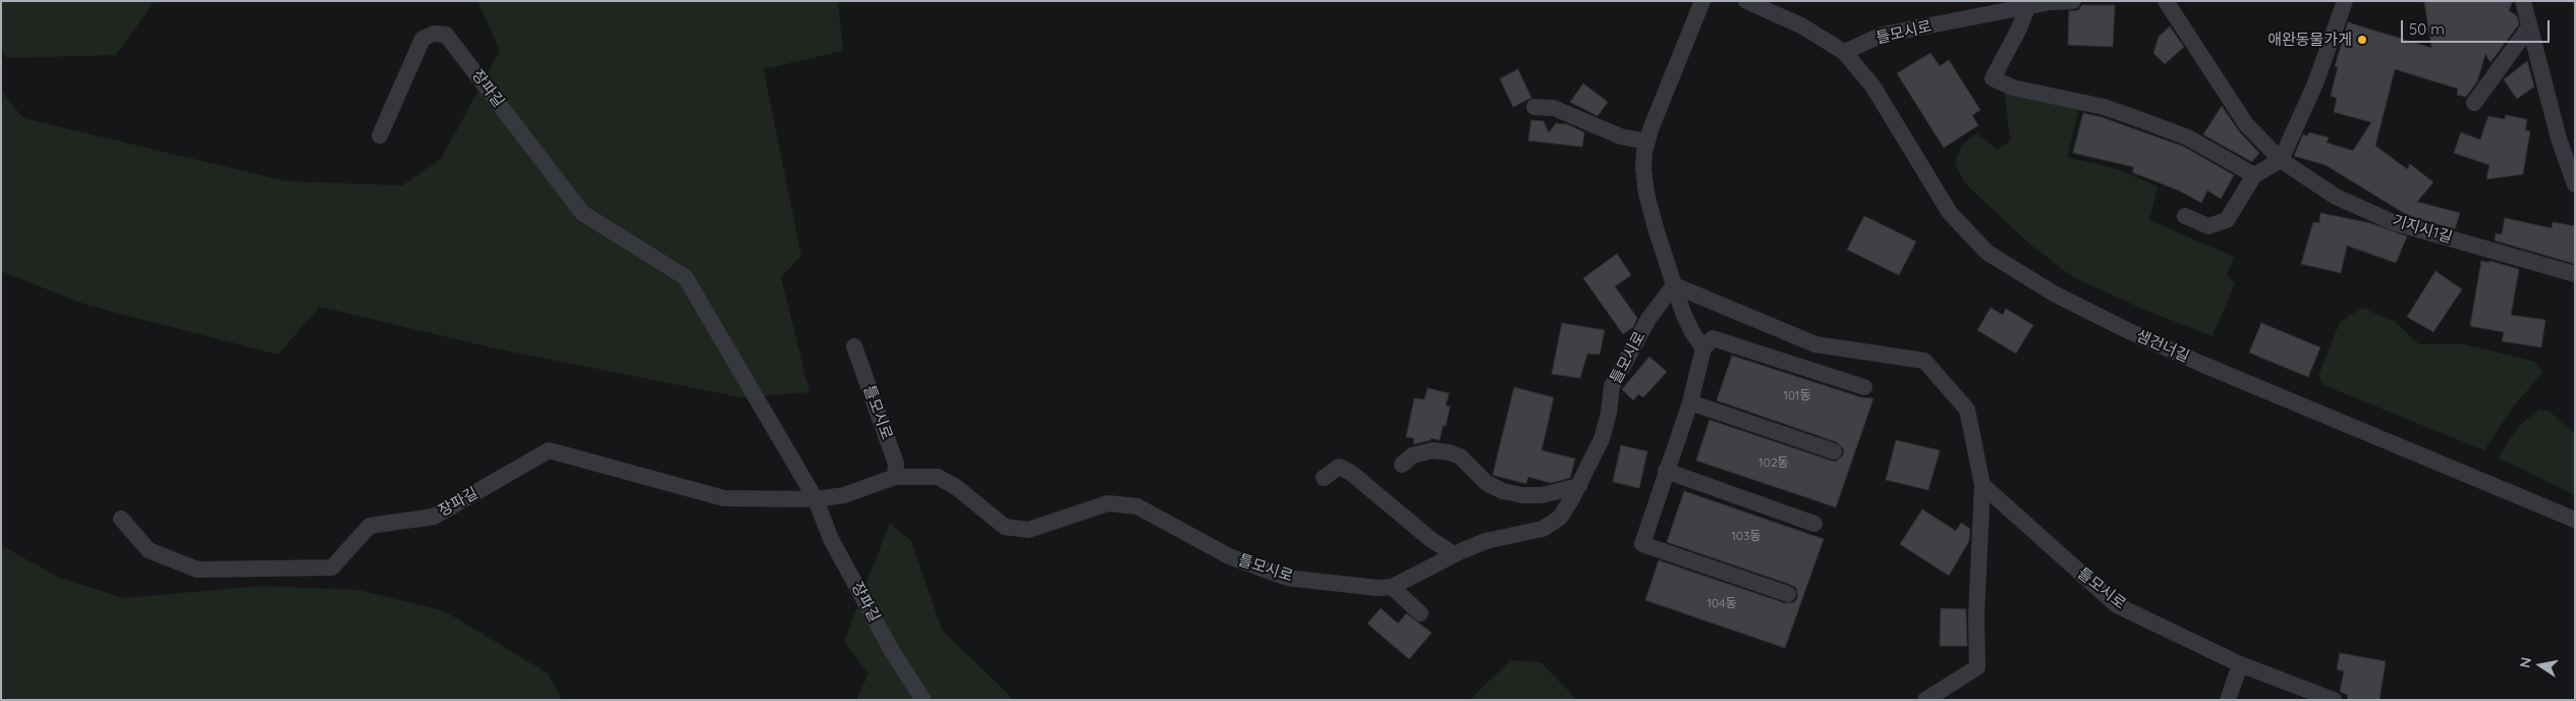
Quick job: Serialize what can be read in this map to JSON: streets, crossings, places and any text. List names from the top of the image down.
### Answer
{
  "streets": {
    "street": [
      "틀모시로",
      "장파길",
      "기지시1길",
      "샘건너길"
    ]
  },
  "crossings": [
    ["틀모시로", "샘건너길"]
  ],
  "places": ["애완동물가게"],
  "house_numbers": [
    "101동",
    "102동",
    "103동",
    "104동"
  ],
  "scale_bar": "50 m",
  "north": "left"
}
